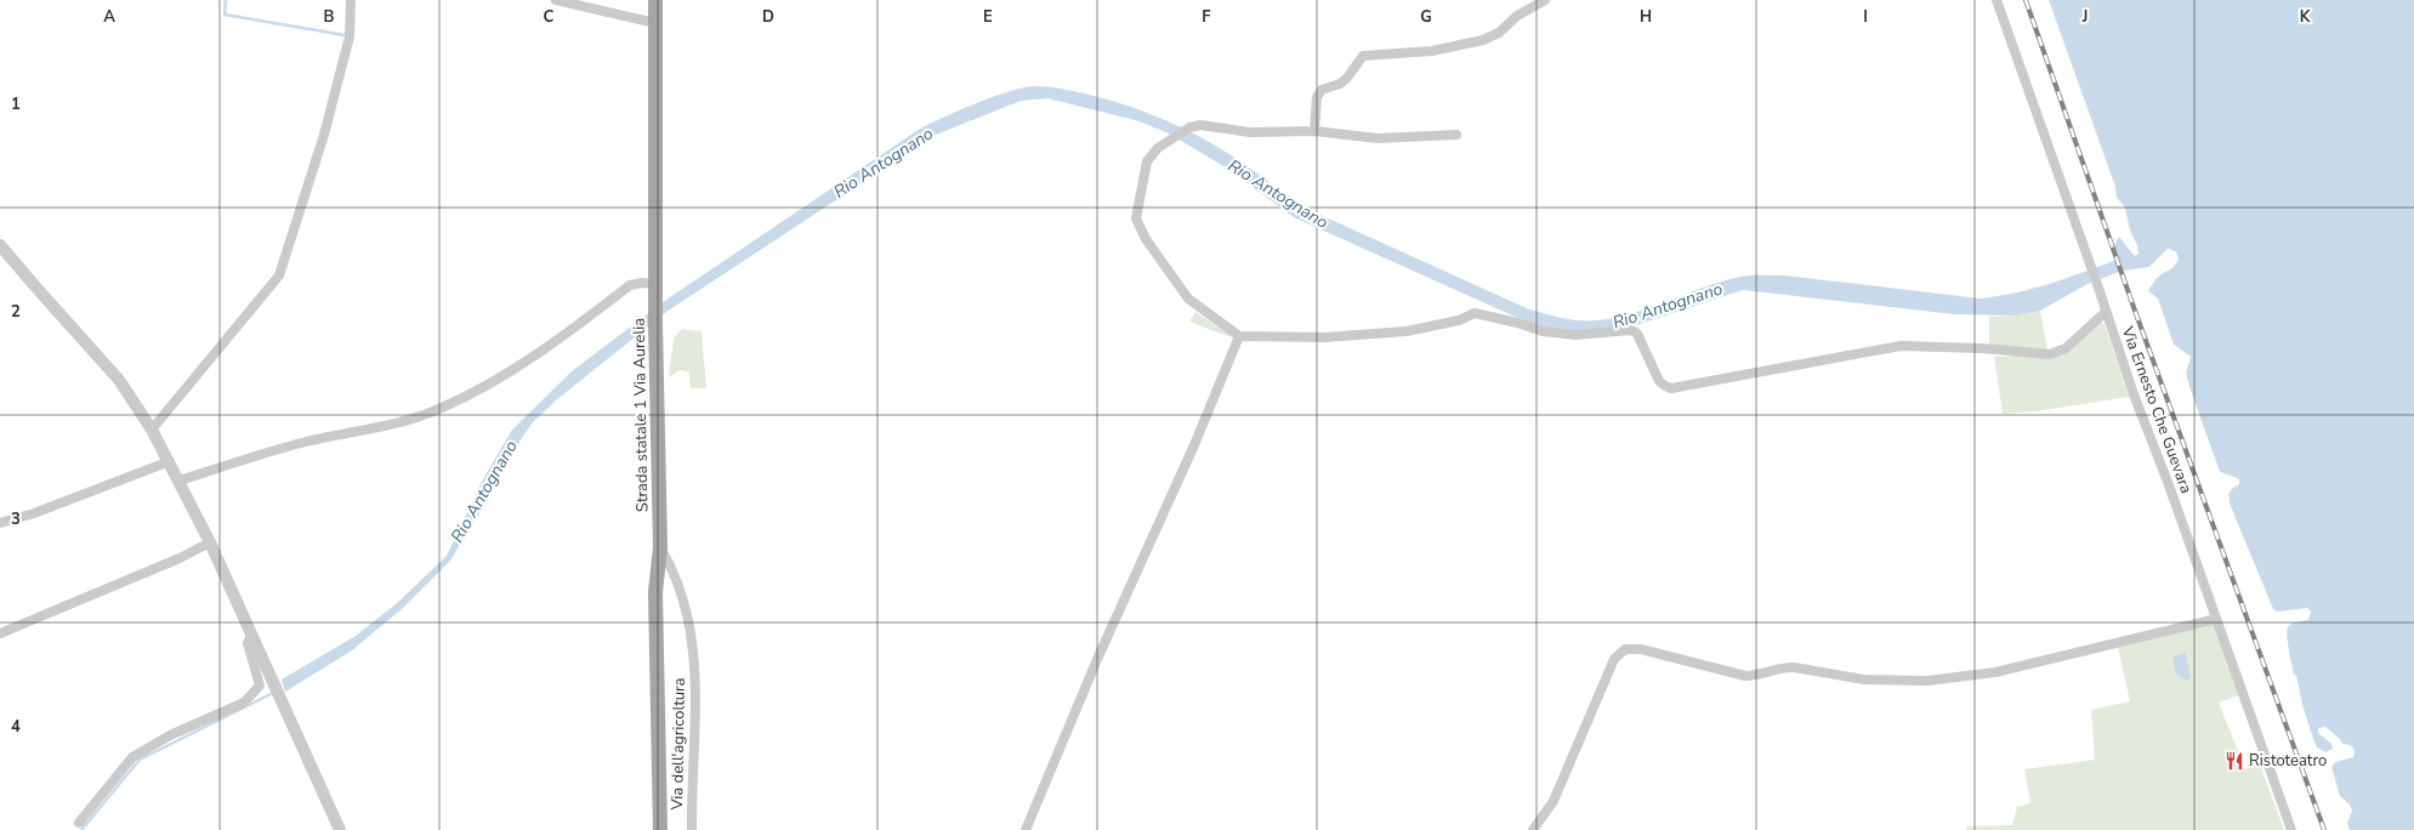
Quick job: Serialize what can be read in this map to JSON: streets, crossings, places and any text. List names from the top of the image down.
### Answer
{
  "streets": {
    "main road": ["Strada statale 1 Via Aurelia"],
    "street": ["Via Ernesto Che Guevara", "Via dell'agricoltura"]
  },
  "crossings": [
    ["Strada statale 1 Via Aurelia", "Via dell'agricoltura"]
  ],
  "water": ["Rio Antognano"],
  "places": {
    "restaurant": ["Ristoteatro"]
  },
  "grid": {
    "columns": [
      "A",
      "B",
      "C",
      "D",
      "E",
      "F",
      "G",
      "H",
      "I",
      "J",
      "K"
    ],
    "rows": [
      "1",
      "2",
      "3",
      "4"
    ]
  }
}
